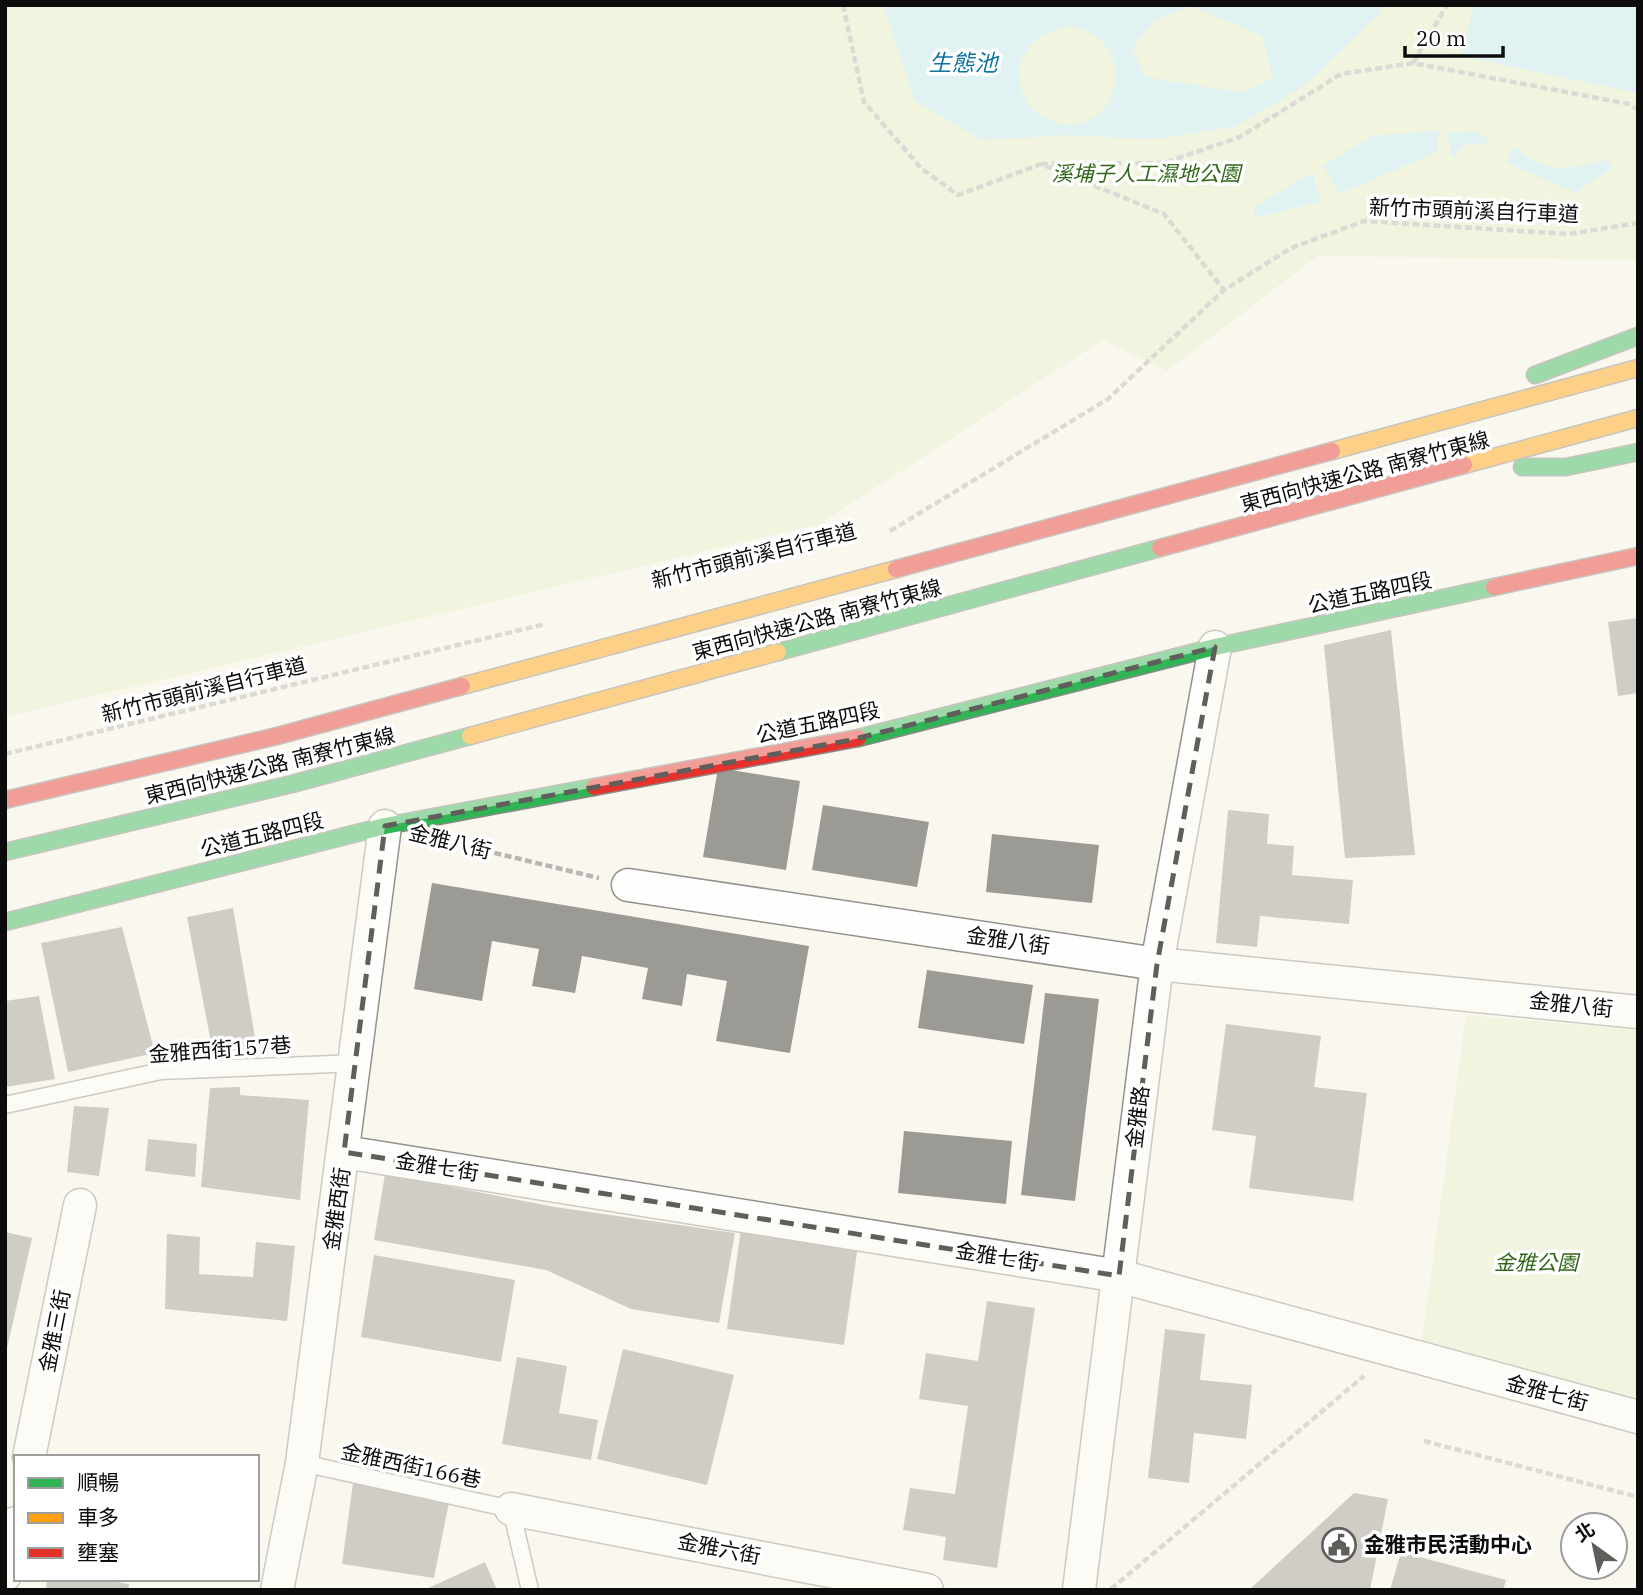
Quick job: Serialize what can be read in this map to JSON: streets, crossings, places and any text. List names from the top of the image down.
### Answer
{
  "streets": {
    "main road": ["東西向快速公路 南寮竹東線", "公道五路四段"],
    "street": [
      "金雅八街",
      "金雅路",
      "金雅七街",
      "金雅西街",
      "金雅三街",
      "金雅六街"
    ],
    "lane": ["金雅西街157巷", "金雅西街166巷"],
    "path": ["新竹市頭前溪自行車道"]
  },
  "crossings": [
    ["公道五路四段", "金雅路"],
    ["公道五路四段", "金雅西街"],
    ["金雅八街", "金雅路"],
    ["金雅西街157巷", "金雅西街"],
    ["金雅路", "金雅七街"],
    ["金雅七街", "金雅西街"],
    ["金雅西街", "金雅西街166巷"],
    ["金雅西街166巷", "金雅六街"]
  ],
  "water": ["生態池"],
  "parks": ["溪埔子人工濕地公園", "金雅公園"],
  "places": {
    "public building": ["金雅市民活動中心"]
  },
  "legend": ["順暢", "車多", "壅塞"],
  "scale_bar": "20 m",
  "north": "top left"
}
